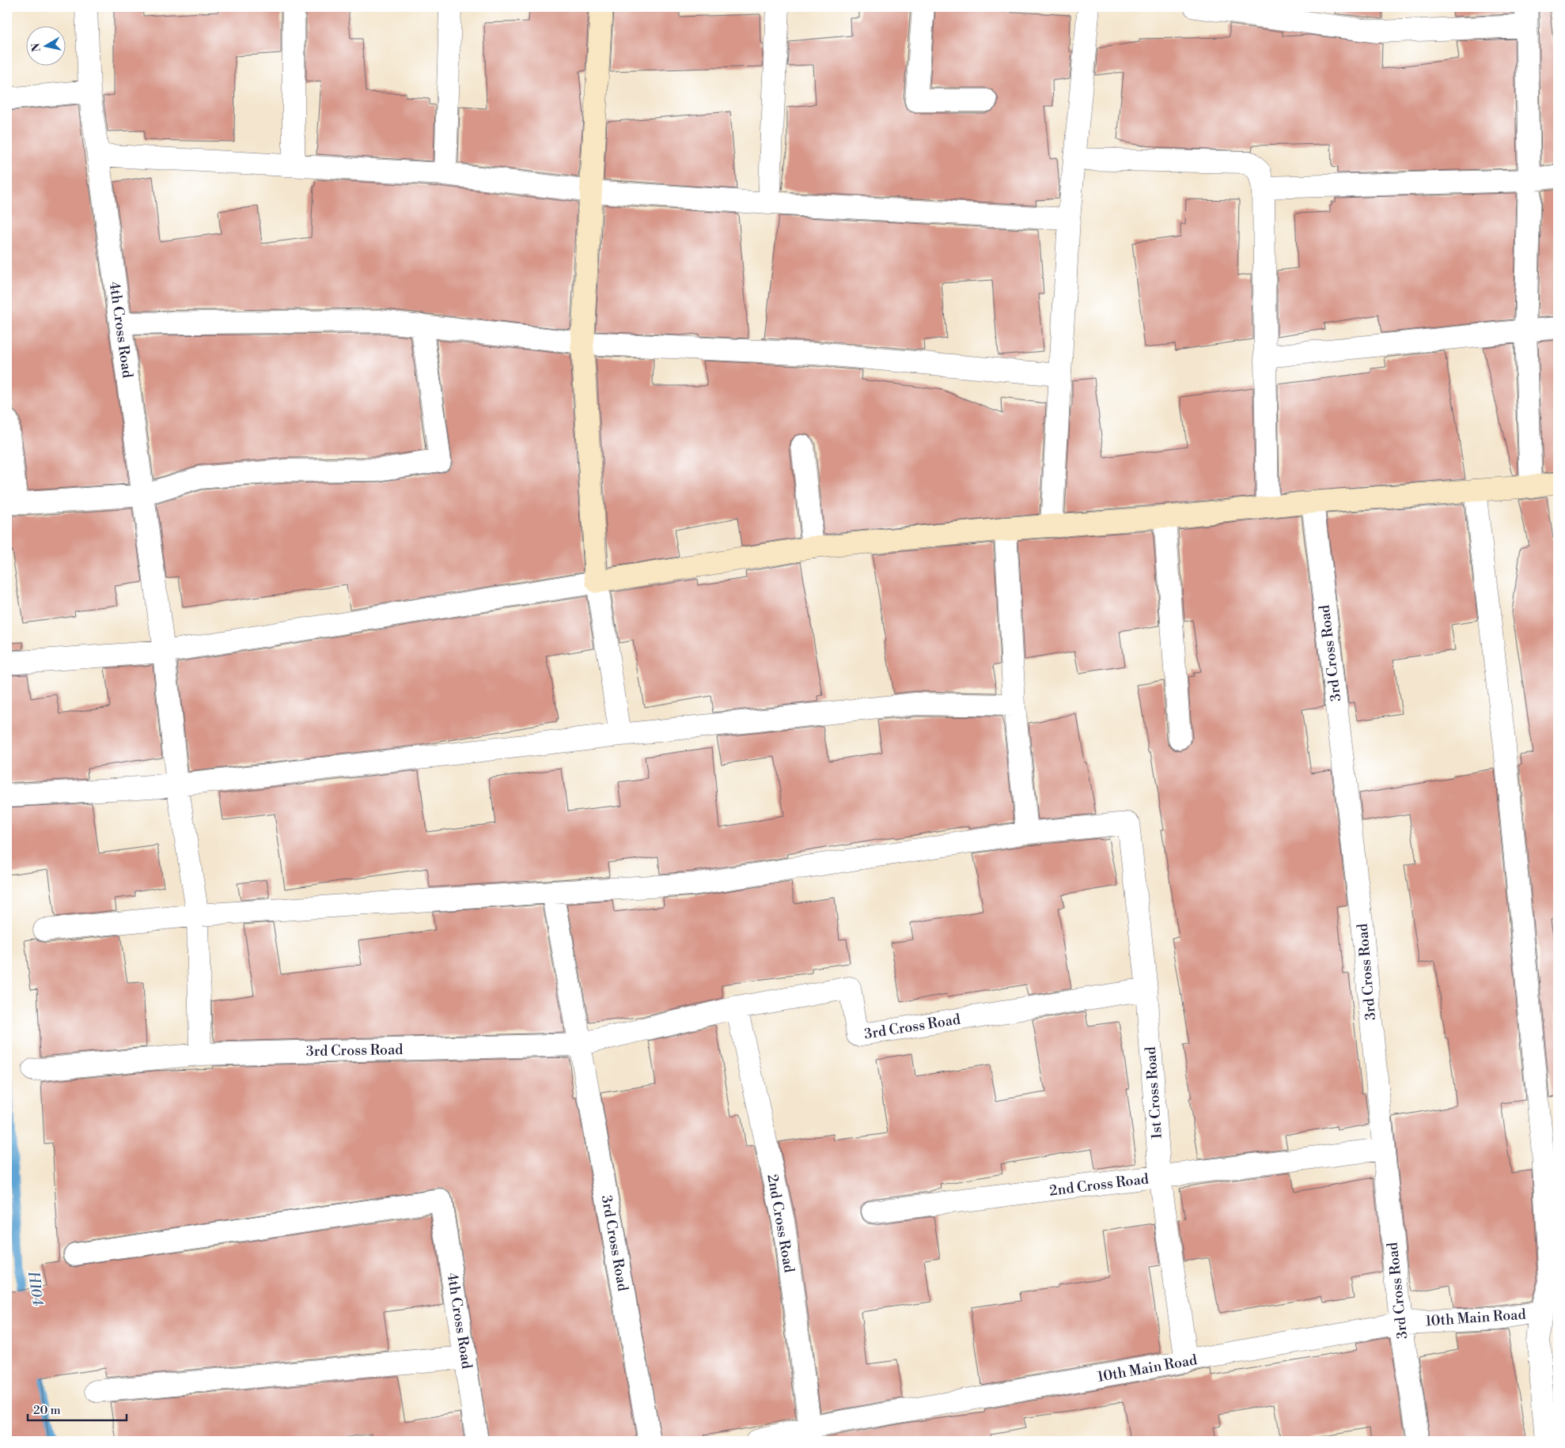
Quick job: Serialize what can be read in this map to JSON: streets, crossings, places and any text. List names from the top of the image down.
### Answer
{
  "streets": {
    "street": [
      "4th Cross Road",
      "3rd Cross Road",
      "1st Cross Road",
      "2nd Cross Road",
      "10th Main Road"
    ]
  },
  "crossings": [
    ["4th Cross Road", "3rd Cross Road"],
    ["3rd Cross Road", "1st Cross Road"],
    ["3rd Cross Road", "2nd Cross Road"],
    ["3rd Cross Road", "10th Main Road"],
    ["1st Cross Road", "2nd Cross Road"],
    ["1st Cross Road", "10th Main Road"],
    ["2nd Cross Road", "10th Main Road"]
  ],
  "water": ["H104"],
  "scale_bar": "20 m",
  "north": "left"
}
